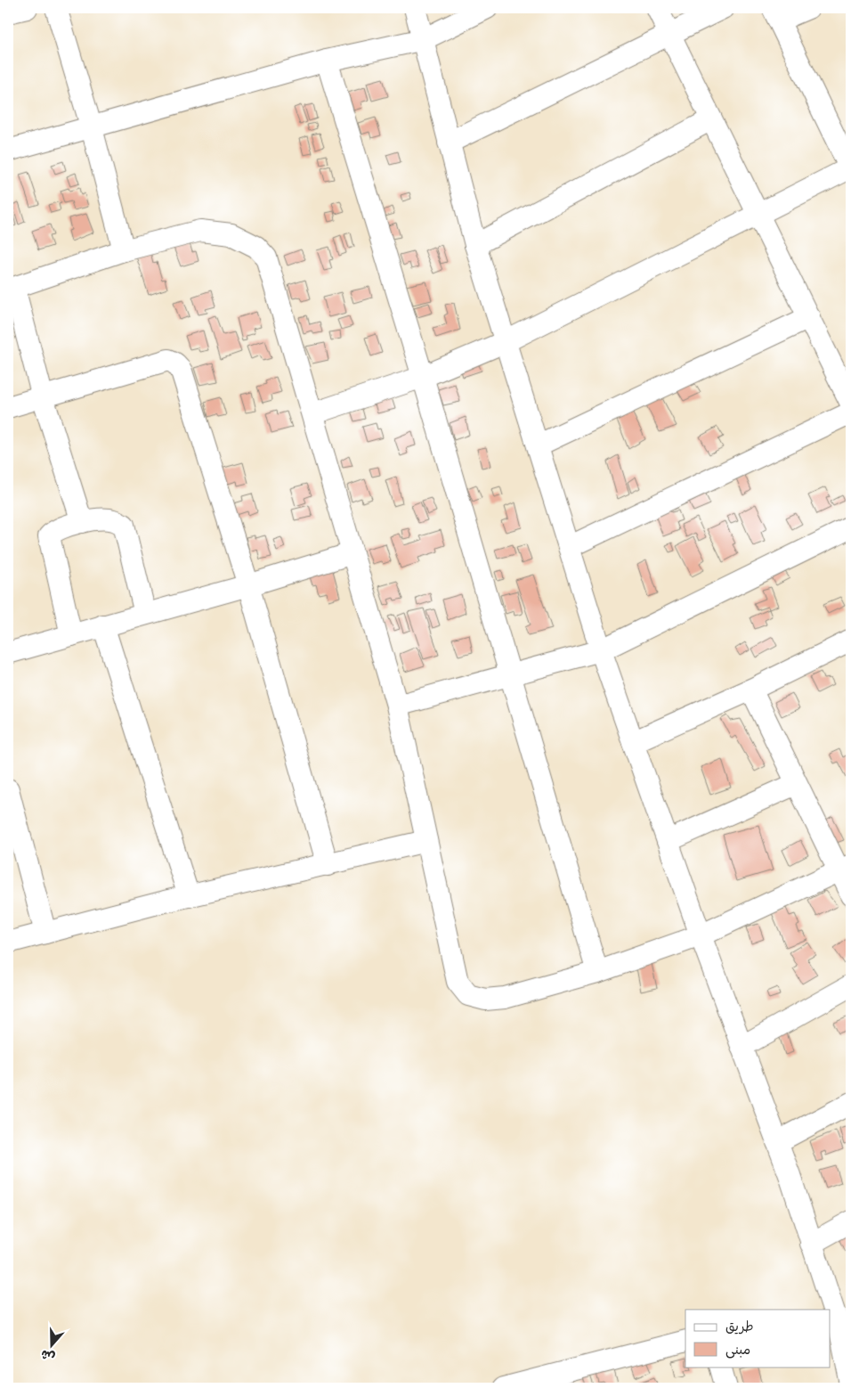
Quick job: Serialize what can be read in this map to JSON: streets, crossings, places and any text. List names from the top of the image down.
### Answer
{
  "legend": ["طريق", "مبنى"],
  "north": "bottom"
}
